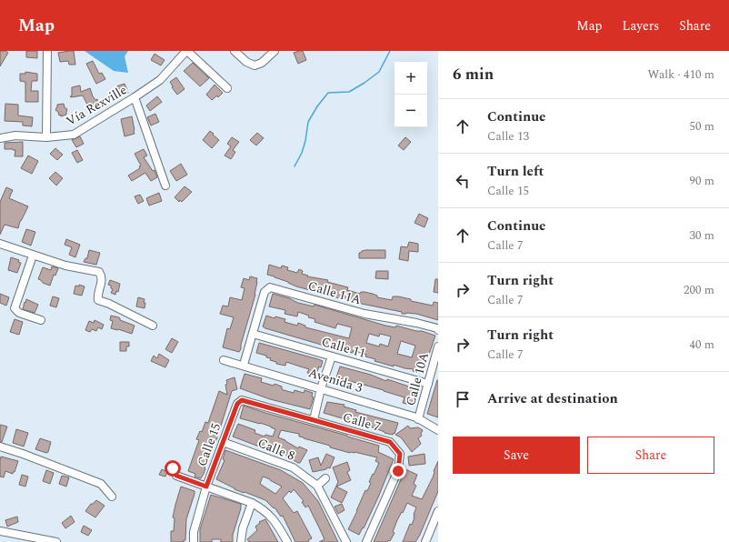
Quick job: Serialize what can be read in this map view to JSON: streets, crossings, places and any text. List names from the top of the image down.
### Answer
{
  "streets": {
    "street": [
      "Vía Rexville",
      "Calle 11A",
      "Calle 11",
      "Calle 10A",
      "Avenida 3",
      "Calle 7",
      "Calle 15",
      "Calle 8"
    ]
  },
  "crossings": [
    ["Calle 11A", "Calle 11"],
    ["Calle 11", "Calle 10A"],
    ["Calle 10A", "Avenida 3"],
    ["Calle 7", "Calle 15"],
    ["Calle 15", "Calle 8"]
  ],
  "page": {
    "header": "Map",
    "nav": ["Map", "Layers", "Share"],
    "heading": ["6 min", "Walk · 410 m"],
    "map_buttons": ["+", "−"],
    "list": [
      ["Continue", "Calle 13", "50 m"],
      ["Turn left", "Calle 15", "90 m"],
      ["Continue", "Calle 7", "30 m"],
      ["Turn right", "Calle 7", "200 m"],
      ["Turn right", "Calle 7", "40 m"],
      "Arrive at destination"
    ],
    "buttons": ["Save", "Share"]
  }
}
